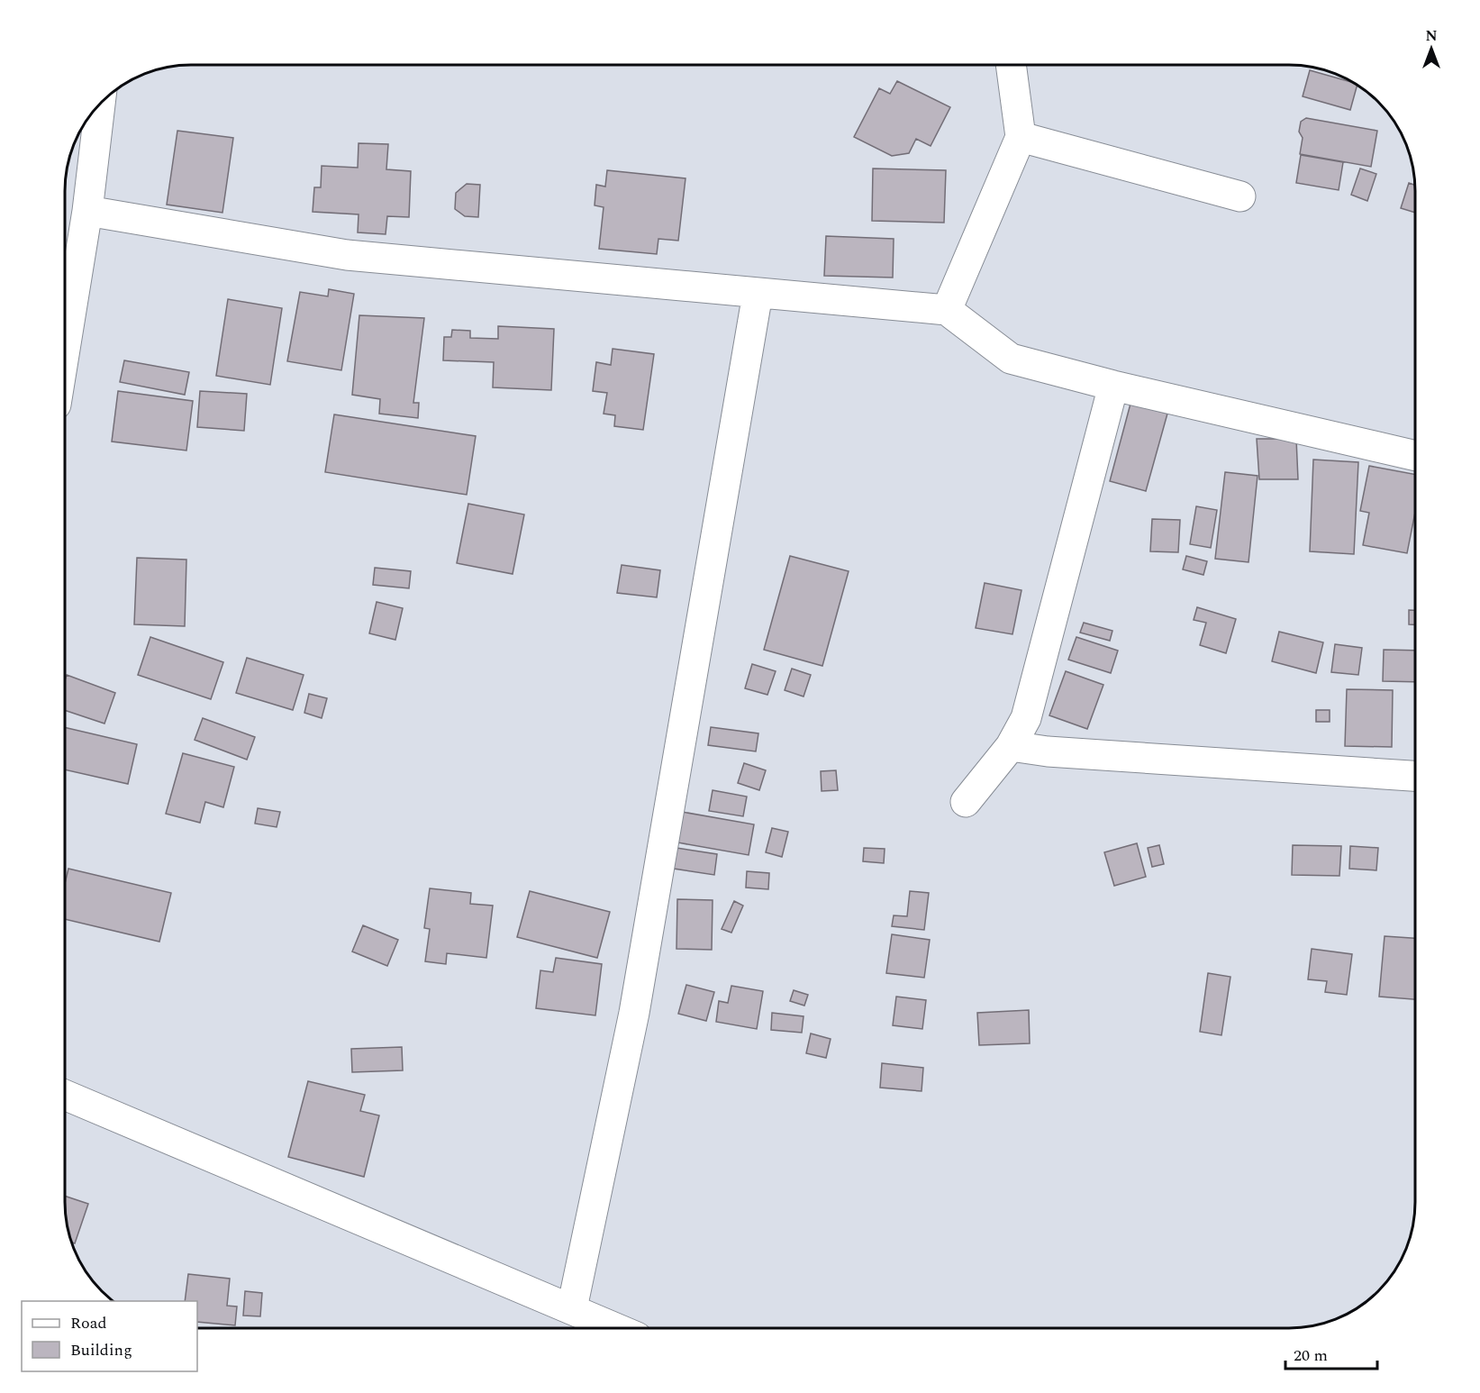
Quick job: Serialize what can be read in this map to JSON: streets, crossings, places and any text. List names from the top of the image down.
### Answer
{
  "legend": ["Road", "Building"],
  "scale_bar": "20 m",
  "north": "top"
}
